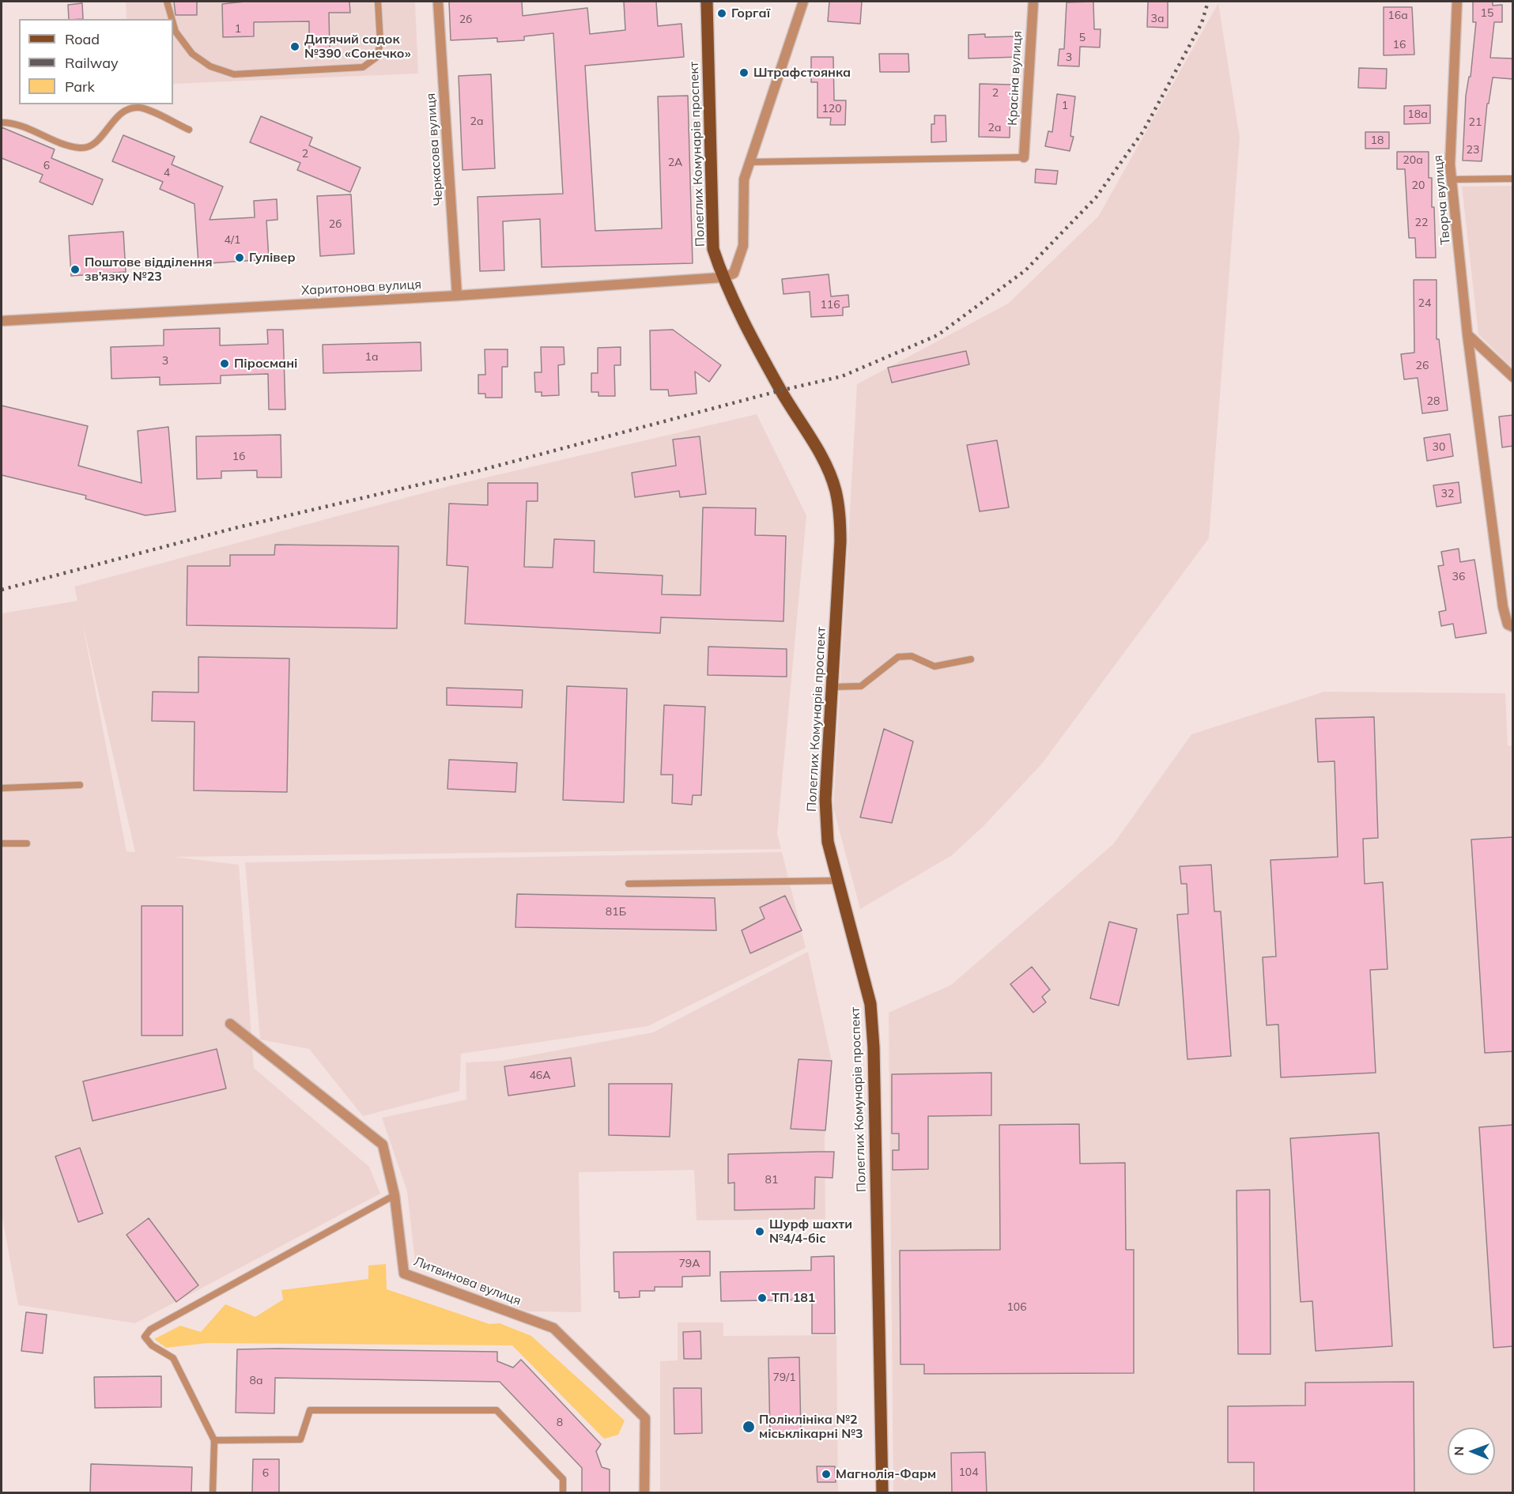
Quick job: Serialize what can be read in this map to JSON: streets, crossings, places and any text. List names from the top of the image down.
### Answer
{
  "streets": {
    "main road": ["Полеглих Комунарів проспект"],
    "street": [
      "Красіна вулиця",
      "Черкасова вулиця",
      "Творча вулиця",
      "Харитонова вулиця",
      "Литвинова вулиця"
    ]
  },
  "crossings": [
    ["Черкасова вулиця", "Харитонова вулиця"],
    ["Полеглих Комунарів проспект", "Харитонова вулиця"]
  ],
  "places": [
    "Горгаї",
    "Дитячий садок №390 «Сонечко»",
    "Штрафстоянка",
    "Гулівер",
    "Поштове відділення зв'язку №23",
    "Піросмані",
    "Шурф шахти №4/4-біс",
    "ТП 181",
    "Поліклініка №2 міськлікарні №3",
    "Магнолія-Фарм"
  ],
  "house_numbers": [
    "15",
    "16а",
    "3а",
    "2б",
    "1",
    "5",
    "16",
    "3",
    "2",
    "1",
    "120",
    "18а",
    "2а",
    "21",
    "2а",
    "18",
    "23",
    "2",
    "20а",
    "2А",
    "6",
    "4",
    "20",
    "22",
    "2б",
    "4/1",
    "24",
    "116",
    "1а",
    "3",
    "26",
    "28",
    "30",
    "1б",
    "32",
    "36",
    "81Б",
    "46А",
    "81",
    "79А",
    "106",
    "79/1",
    "8а",
    "8",
    "104",
    "6"
  ],
  "legend": ["Road", "Railway", "Park"],
  "north": "left"
}
